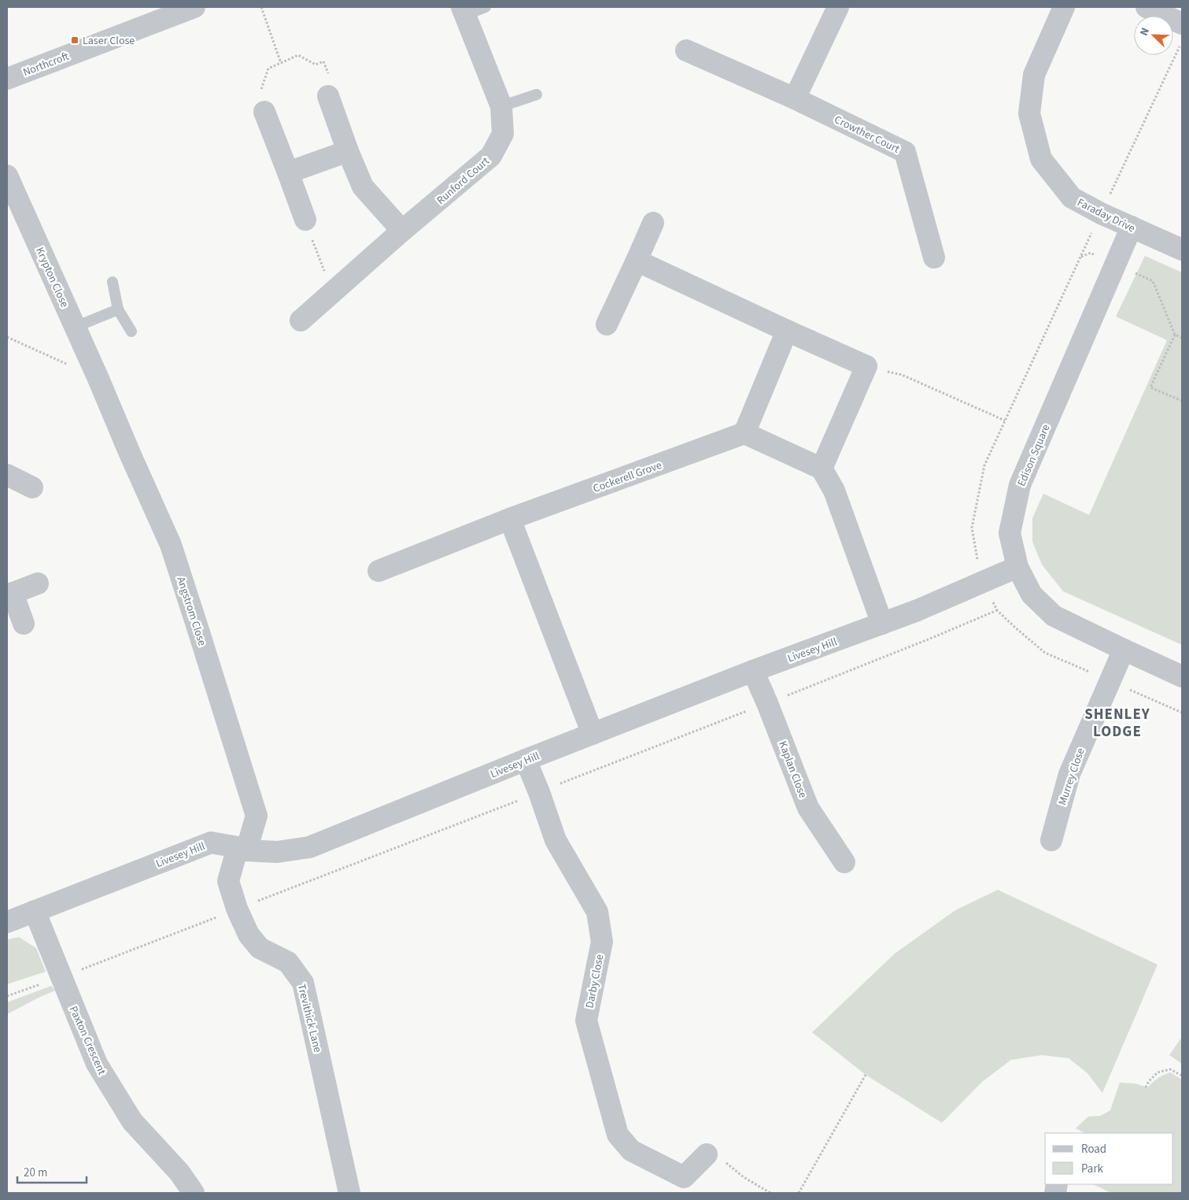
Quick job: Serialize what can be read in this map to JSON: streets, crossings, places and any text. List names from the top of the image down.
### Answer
{
  "streets": {
    "street": [
      "Northcroft",
      "Crowther Court",
      "Runford Court",
      "Faraday Drive",
      "Krypton Close",
      "Edison Square",
      "Cockerell Grove",
      "Angstrom Close",
      "Livesey Hill",
      "Kaplan Close",
      "Murrey Close",
      "Darby Close",
      "Trevithick Lane",
      "Paxton Crescent"
    ]
  },
  "crossings": [
    ["Faraday Drive", "Edison Square"],
    ["Krypton Close", "Angstrom Close"],
    ["Edison Square", "Livesey Hill"],
    ["Edison Square", "Murrey Close"],
    ["Angstrom Close", "Livesey Hill"],
    ["Angstrom Close", "Trevithick Lane"],
    ["Livesey Hill", "Kaplan Close"],
    ["Livesey Hill", "Darby Close"],
    ["Livesey Hill", "Trevithick Lane"],
    ["Livesey Hill", "Paxton Crescent"]
  ],
  "districts": ["SHENLEY LODGE"],
  "places": {
    "transit": ["Laser Close"]
  },
  "legend": ["Road", "Park"],
  "scale_bar": "20 m",
  "north": "top left"
}
